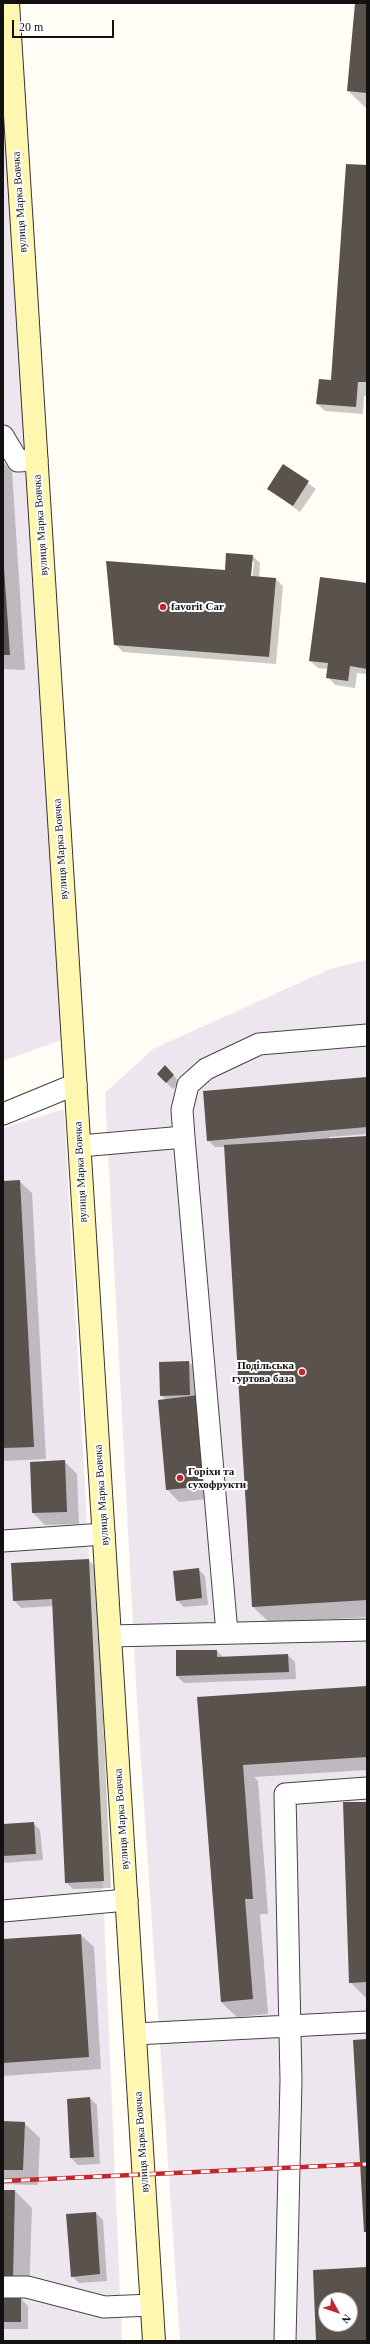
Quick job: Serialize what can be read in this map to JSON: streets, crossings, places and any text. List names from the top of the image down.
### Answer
{
  "streets": {
    "main road": ["вулиця Марка Вовчка"]
  },
  "places": ["favorit Car", "Подільська гуртова база", "Горіхи та сухофрукти"],
  "scale_bar": "20 m",
  "north": "bottom right"
}
